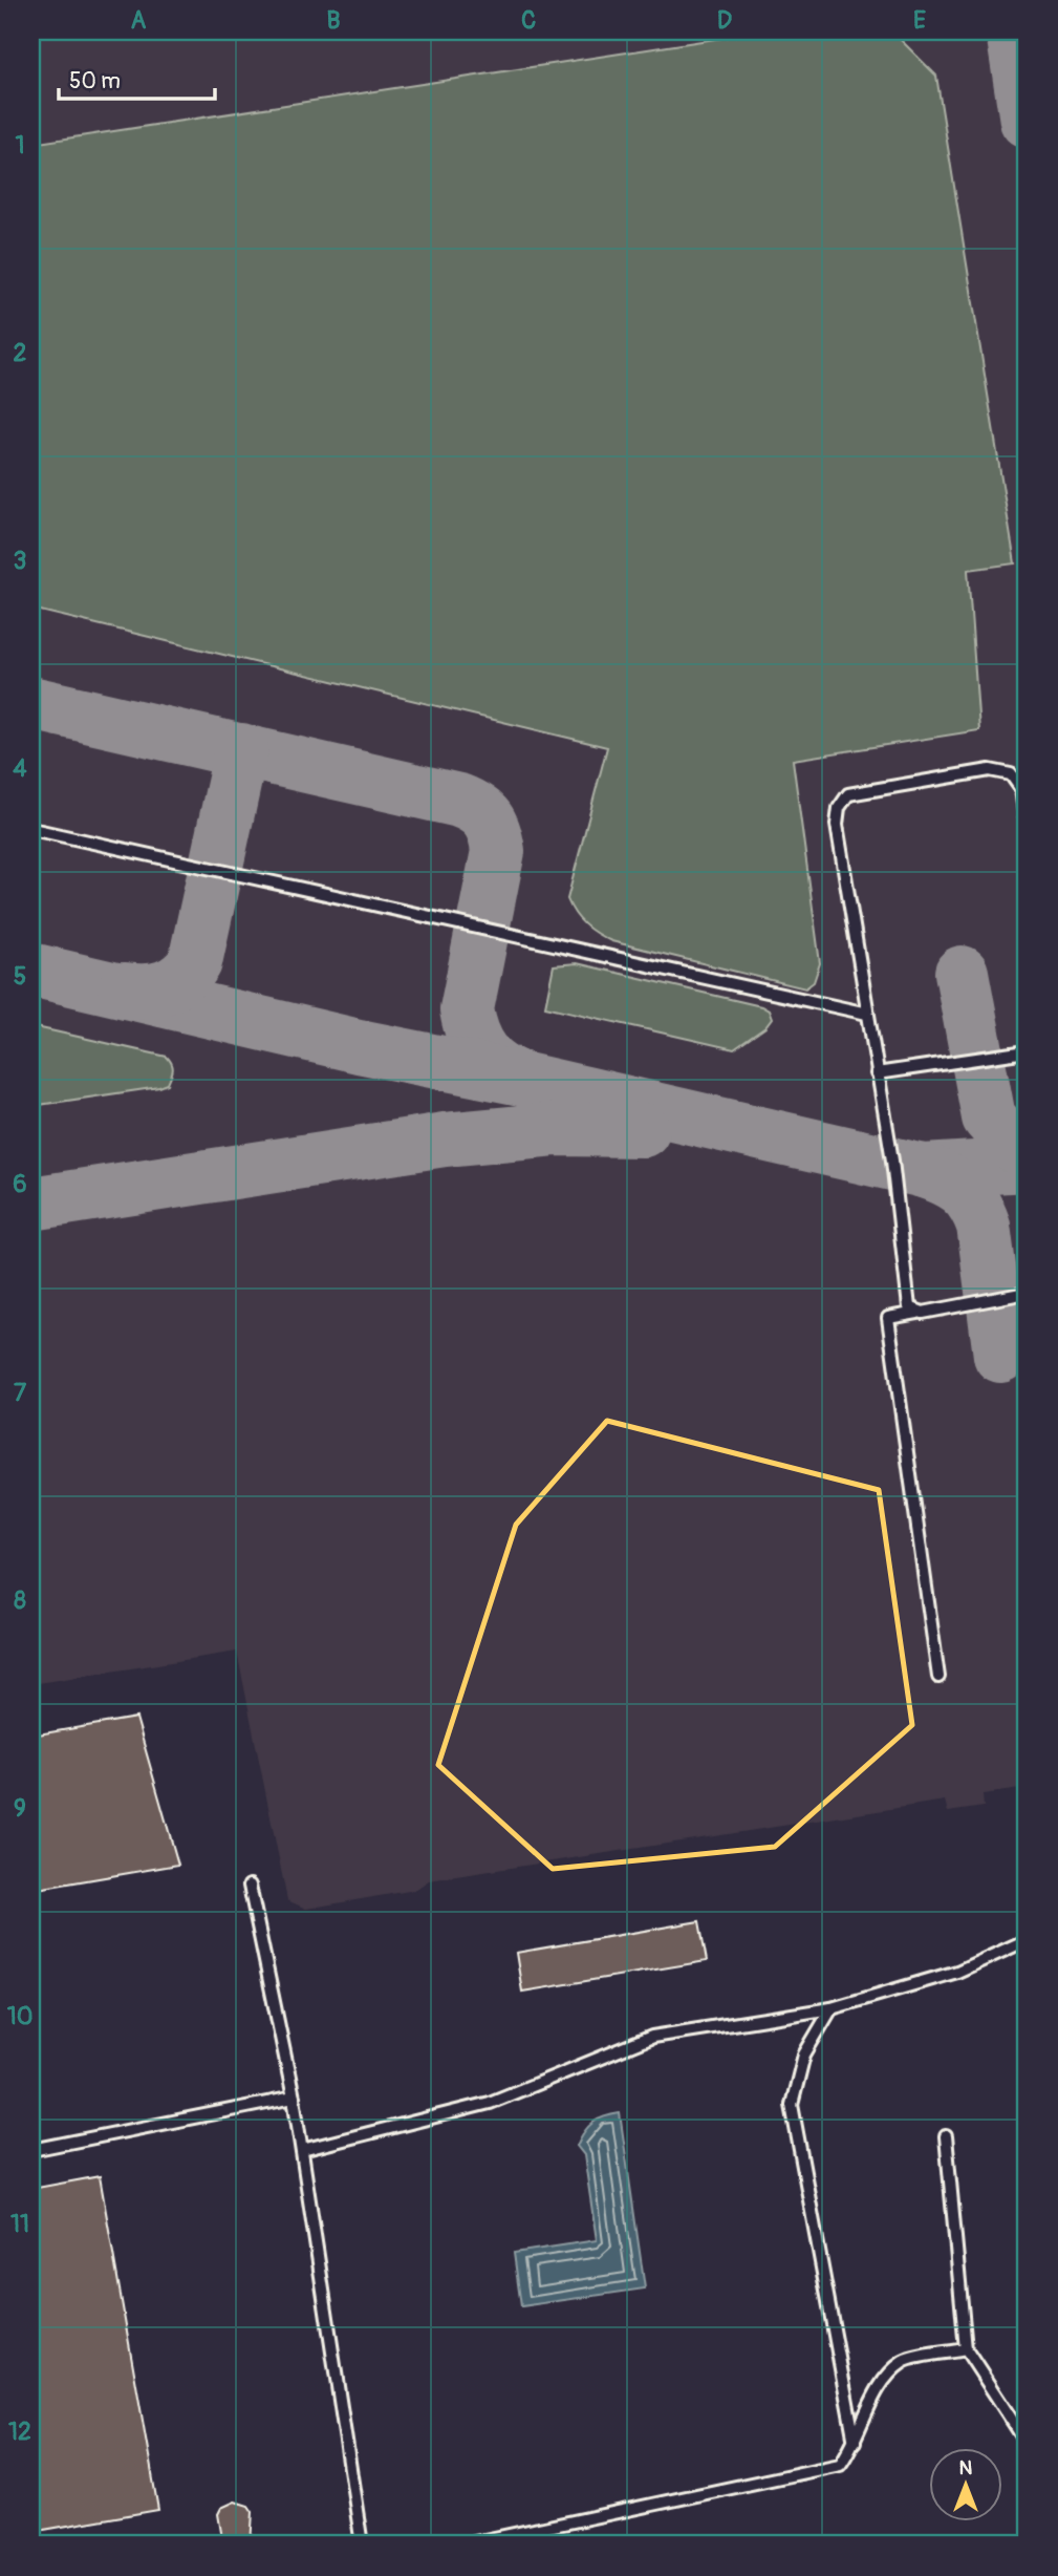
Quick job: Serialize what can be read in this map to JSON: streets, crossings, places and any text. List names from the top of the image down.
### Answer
{
  "scale_bar": "50 m",
  "north": "top",
  "grid": {
    "columns": [
      "A",
      "B",
      "C",
      "D",
      "E"
    ],
    "rows": [
      "1",
      "2",
      "3",
      "4",
      "5",
      "6",
      "7",
      "8",
      "9",
      "10",
      "11",
      "12"
    ]
  }
}
